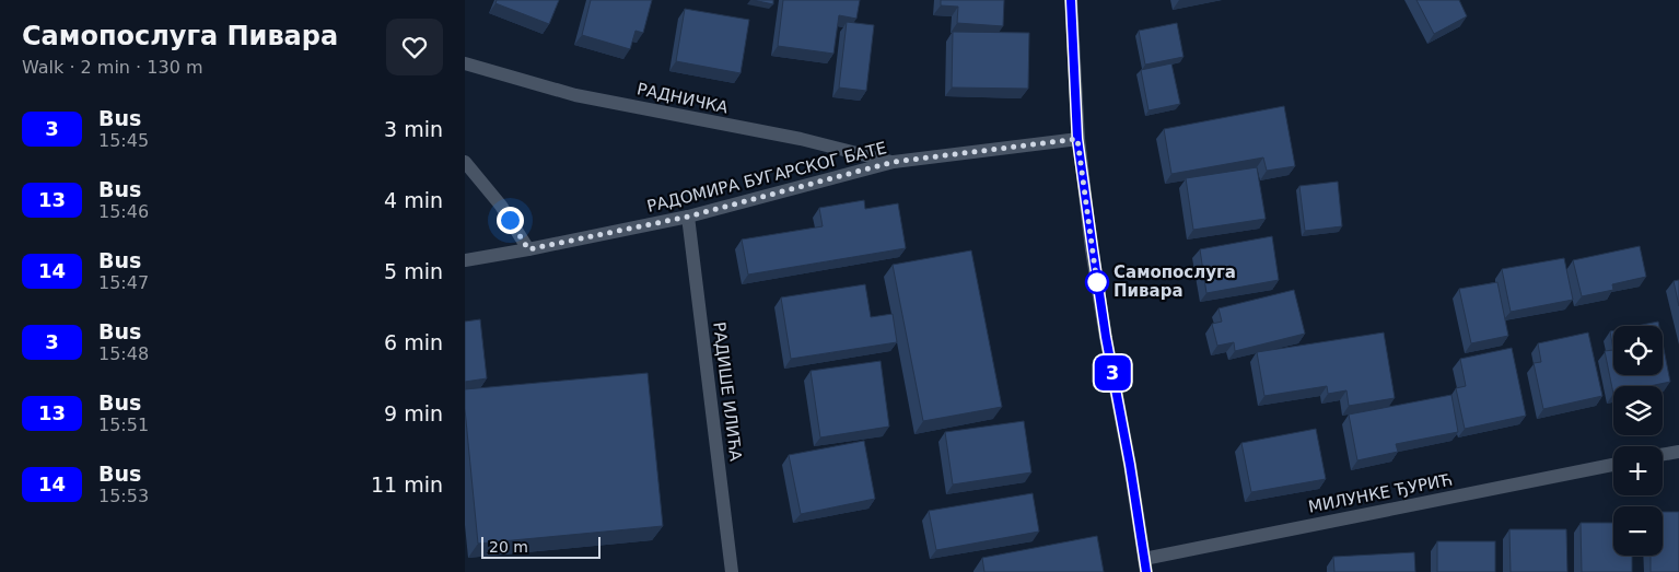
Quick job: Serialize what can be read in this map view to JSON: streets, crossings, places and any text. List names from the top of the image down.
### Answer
{
  "streets": {
    "street": [
      "РАДНИЧКА",
      "РАДОМИРА БУГАРСКОГ БАТЕ",
      "РАДИШЕ ИЛИЋА",
      "МИЛУНКЕ ЂУРИЋ"
    ]
  },
  "crossings": [
    ["РАДНИЧКА", "РАДОМИРА БУГАРСКОГ БАТЕ"],
    ["РАДОМИРА БУГАРСКОГ БАТЕ", "РАДИШЕ ИЛИЋА"]
  ],
  "places": ["Самопослуга Пивара"],
  "lines": ["bus line 3"],
  "scale_bar": "20 m",
  "page": {
    "heading": ["Самопослуга Пивара", "Walk · 2 min · 130 m"],
    "on_map": "3",
    "list": [
      {
        "mark": "3",
        "name": "Bus",
        "note": "15:45",
        "value": "3 min"
      },
      {
        "mark": "13",
        "name": "Bus",
        "note": "15:46",
        "value": "4 min"
      },
      {
        "mark": "14",
        "name": "Bus",
        "note": "15:47",
        "value": "5 min"
      },
      {
        "mark": "3",
        "name": "Bus",
        "note": "15:48",
        "value": "6 min"
      },
      {
        "mark": "13",
        "name": "Bus",
        "note": "15:51",
        "value": "9 min"
      },
      {
        "mark": "14",
        "name": "Bus",
        "note": "15:53",
        "value": "11 min"
      }
    ],
    "map_buttons": ["+", "−"],
    "scale": "20 m"
  }
}
